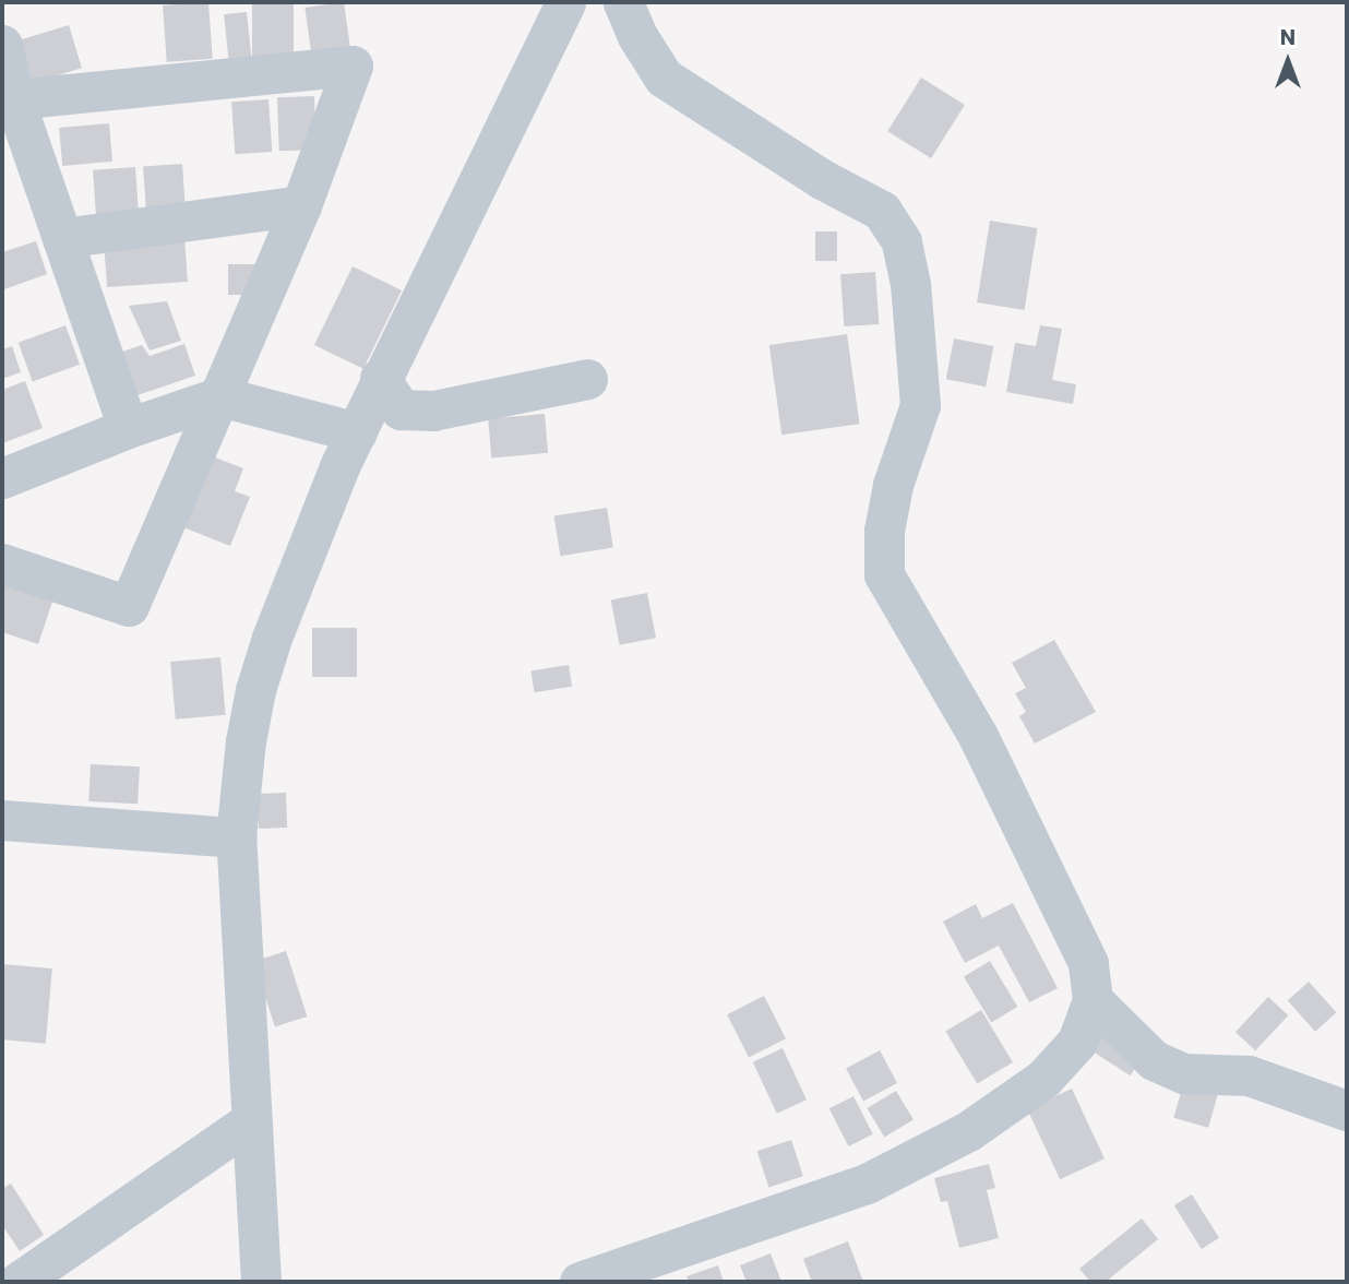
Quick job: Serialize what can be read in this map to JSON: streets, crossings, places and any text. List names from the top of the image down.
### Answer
{
  "north": "top"
}
